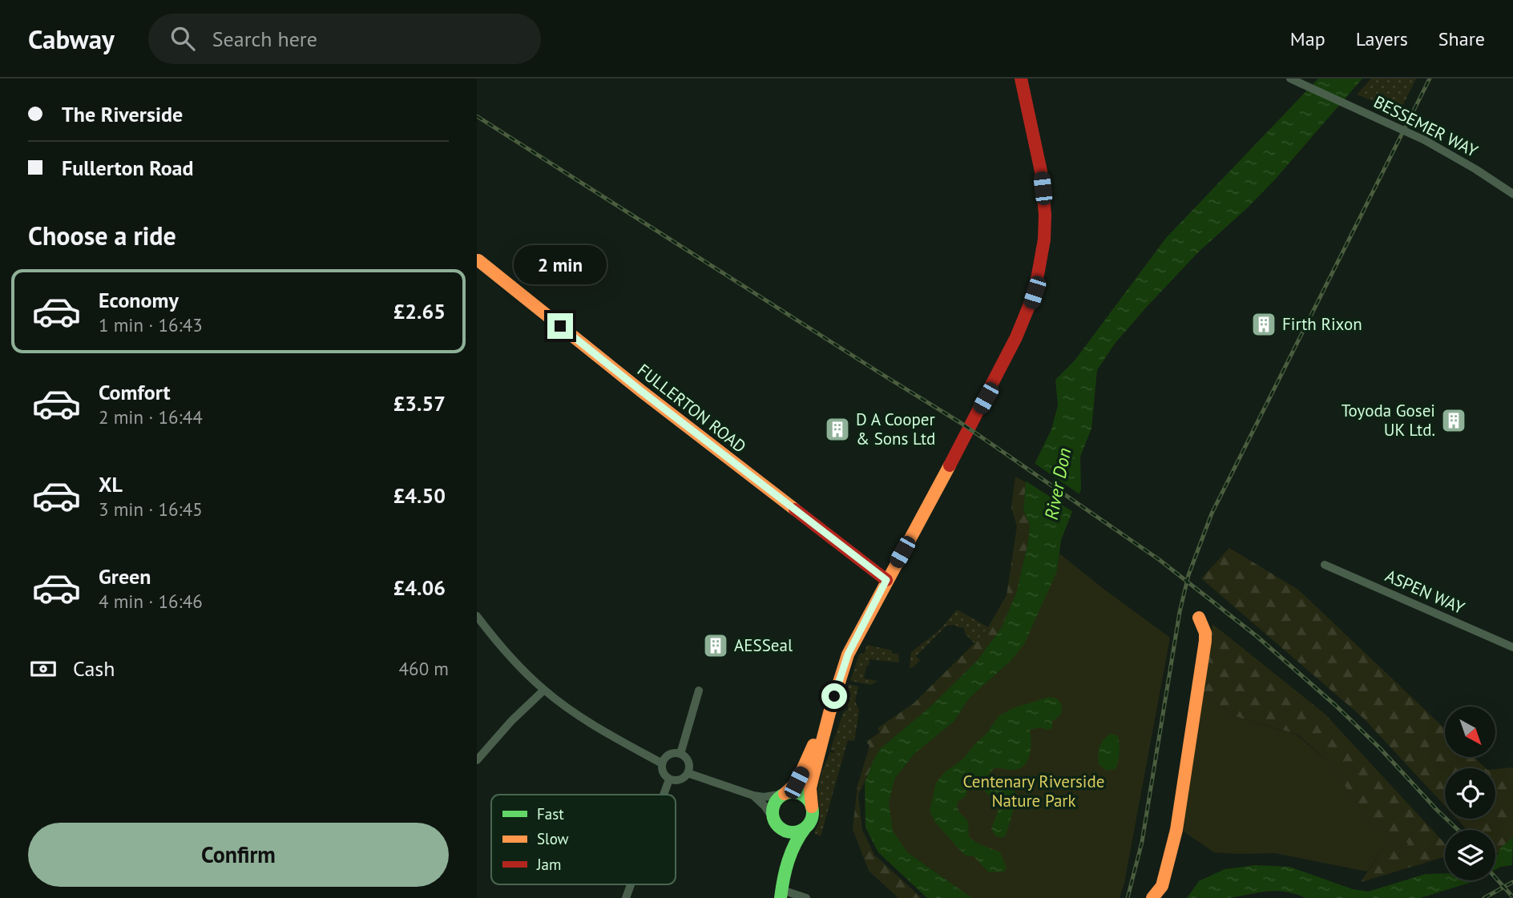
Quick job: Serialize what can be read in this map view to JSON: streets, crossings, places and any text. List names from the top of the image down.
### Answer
{
  "streets": {
    "main road": ["FULLERTON ROAD"],
    "street": ["BESSEMER WAY", "ASPEN WAY"]
  },
  "water": ["River Don"],
  "parks": ["Centenary Riverside Nature Park"],
  "places": {
    "building": [
      "Firth Rixon",
      "Toyoda Gosei UK Ltd.",
      "D A Cooper & Sons Ltd",
      "AESSeal"
    ]
  },
  "legend": ["Fast", "Slow", "Jam"],
  "north": "bottom right",
  "page": {
    "header": "Cabway",
    "search": "Search here",
    "nav": ["Map", "Layers", "Share"],
    "banner": ["The Riverside", "Fullerton Road"],
    "heading": "Choose a ride",
    "bubble": "2 min",
    "list": [
      {
        "name": "Economy",
        "note": "1 min · 16:43",
        "value": "£2.65"
      },
      {
        "name": "Comfort",
        "note": "2 min · 16:44",
        "value": "£3.57"
      },
      {
        "name": "XL",
        "note": "3 min · 16:45",
        "value": "£4.50"
      },
      {
        "name": "Green",
        "note": "4 min · 16:46",
        "value": "£4.06"
      }
    ],
    "pay": ["Cash", "460 m"],
    "buttons": "Confirm"
  }
}
